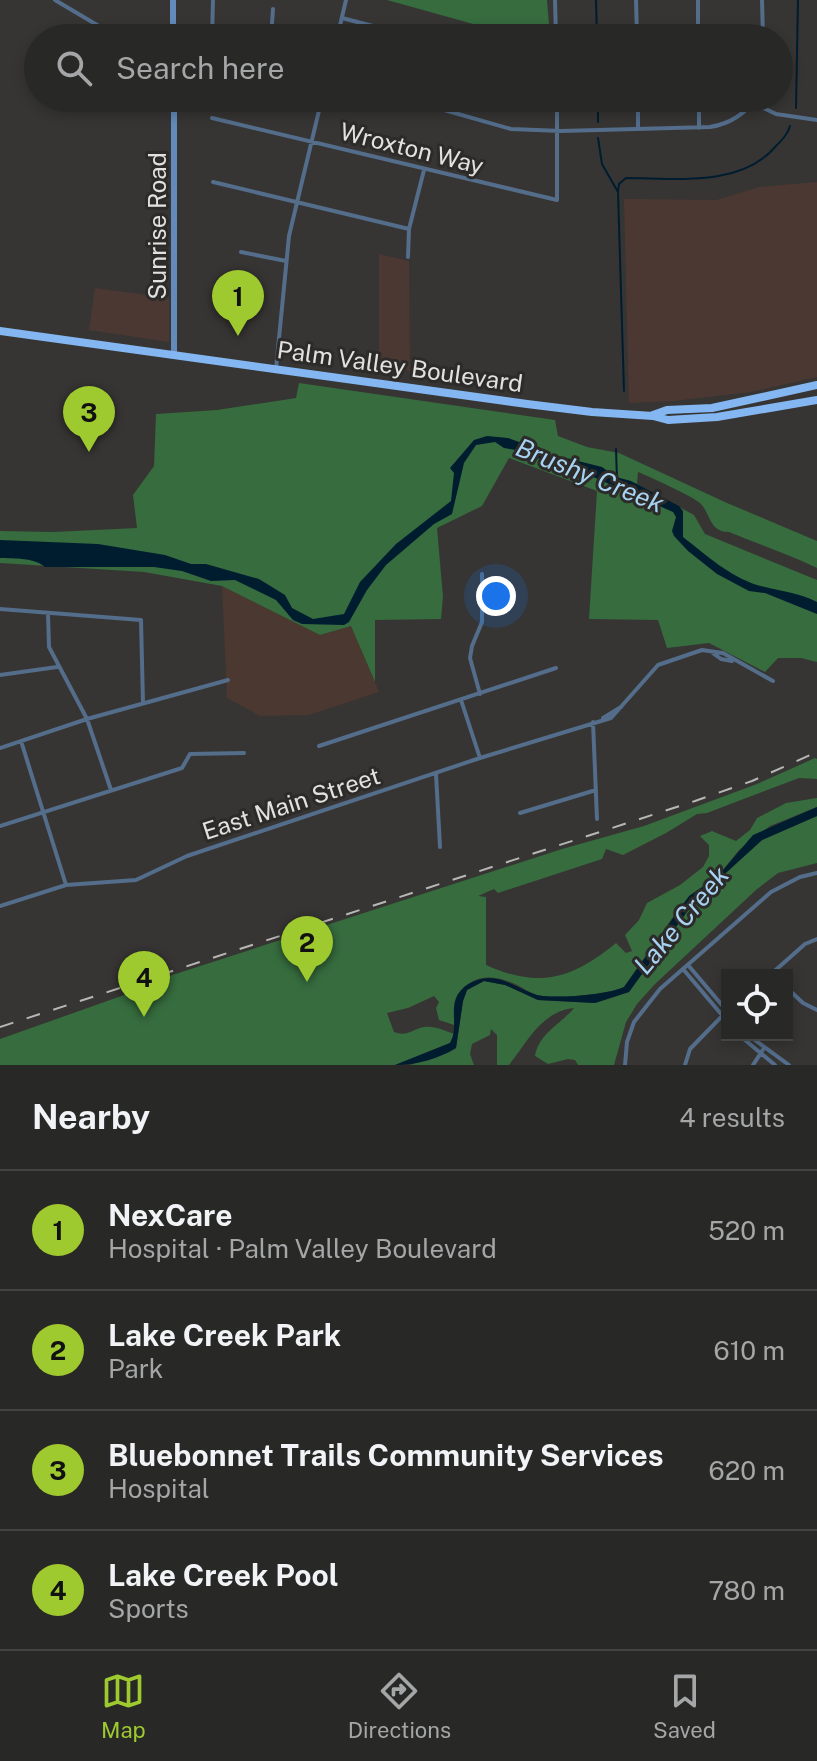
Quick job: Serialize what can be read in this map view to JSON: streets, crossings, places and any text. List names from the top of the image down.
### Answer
{
  "streets": {
    "highway": ["Palm Valley Boulevard"],
    "main road": ["Sunrise Road"],
    "street": ["Wroxton Way", "East Main Street"]
  },
  "crossings": [
    ["Sunrise Road", "Palm Valley Boulevard"]
  ],
  "water": ["Brushy Creek", "Lake Creek"],
  "page": {
    "search": "Search here",
    "pins": [
      "1",
      "3",
      "2",
      "4"
    ],
    "heading": ["Nearby", "4 results"],
    "list": [
      {
        "mark": "1",
        "name": "NexCare",
        "note": "Hospital · Palm Valley Boulevard",
        "value": "520 m"
      },
      {
        "mark": "2",
        "name": "Lake Creek Park",
        "note": "Park",
        "value": "610 m"
      },
      {
        "mark": "3",
        "name": "Bluebonnet Trails Community Services",
        "note": "Hospital",
        "value": "620 m"
      },
      {
        "mark": "4",
        "name": "Lake Creek Pool",
        "note": "Sports",
        "value": "780 m"
      }
    ],
    "nav": ["Map", "Directions", "Saved"]
  }
}
